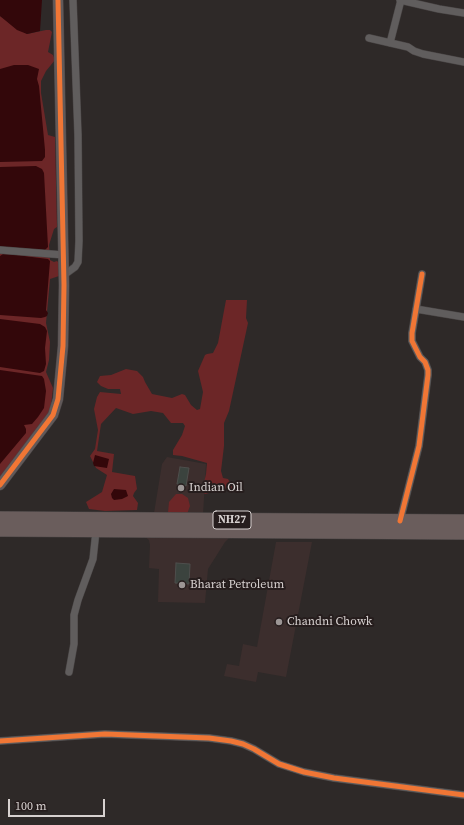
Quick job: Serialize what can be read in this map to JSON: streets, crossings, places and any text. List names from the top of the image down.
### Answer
{
  "streets": {
    "highway": ["NH27"]
  },
  "places": ["Indian Oil", "Bharat Petroleum", "Chandni Chowk"],
  "scale_bar": "100 m"
}
